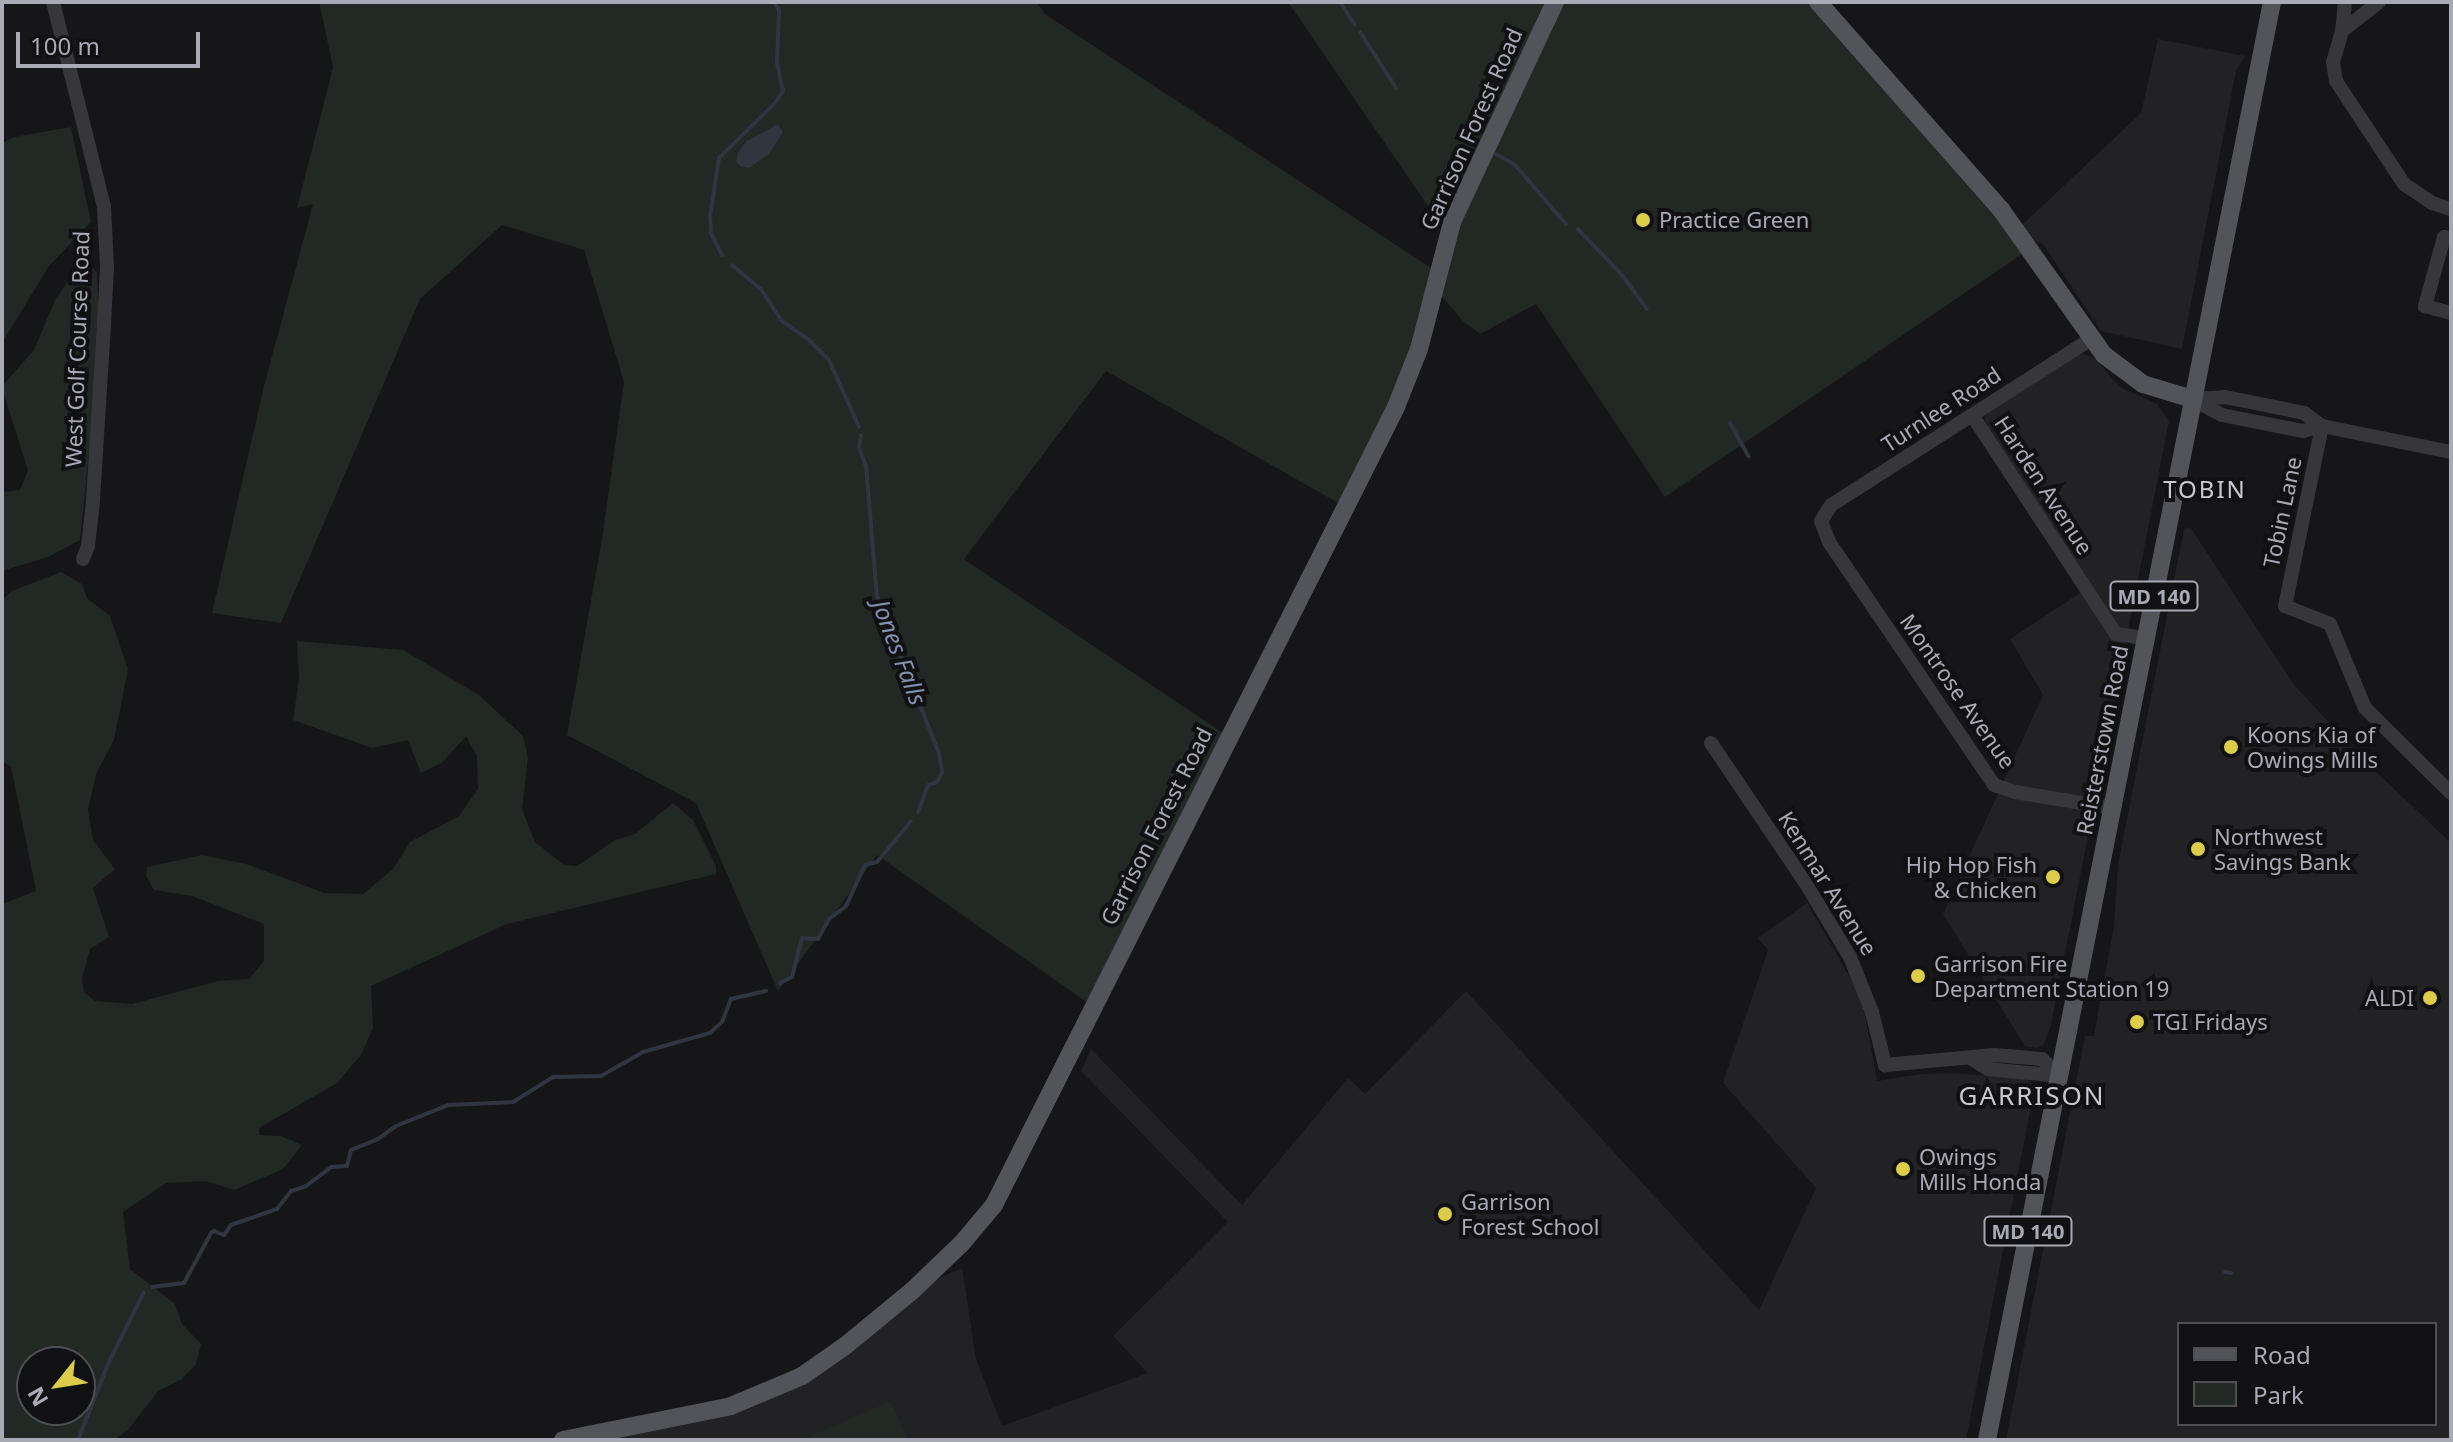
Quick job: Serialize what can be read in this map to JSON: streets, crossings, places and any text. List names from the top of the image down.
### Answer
{
  "streets": {
    "main road": ["Garrison Forest Road", "MD 140", "Reisterstown Road"],
    "street": [
      "West Golf Course Road",
      "Turnlee Road",
      "Harden Avenue",
      "Tobin Lane",
      "Montrose Avenue",
      "Kenmar Avenue"
    ]
  },
  "crossings": [
    ["Turnlee Road", "Harden Avenue"],
    ["Turnlee Road", "Montrose Avenue"],
    ["Harden Avenue", "Reisterstown Road"],
    ["Montrose Avenue", "Reisterstown Road"],
    ["Reisterstown Road", "Kenmar Avenue"]
  ],
  "districts": ["TOBIN", "GARRISON"],
  "water": ["Jones Falls"],
  "places": [
    "Practice Green",
    "Koons Kia of Owings Mills",
    "Northwest Savings Bank",
    "Hip Hop Fish & Chicken",
    "Garrison Fire Department Station 19",
    "ALDI",
    "TGI Fridays",
    "Owings Mills Honda",
    "Garrison Forest School"
  ],
  "legend": ["Road", "Park"],
  "scale_bar": "100 m",
  "north": "bottom left"
}
